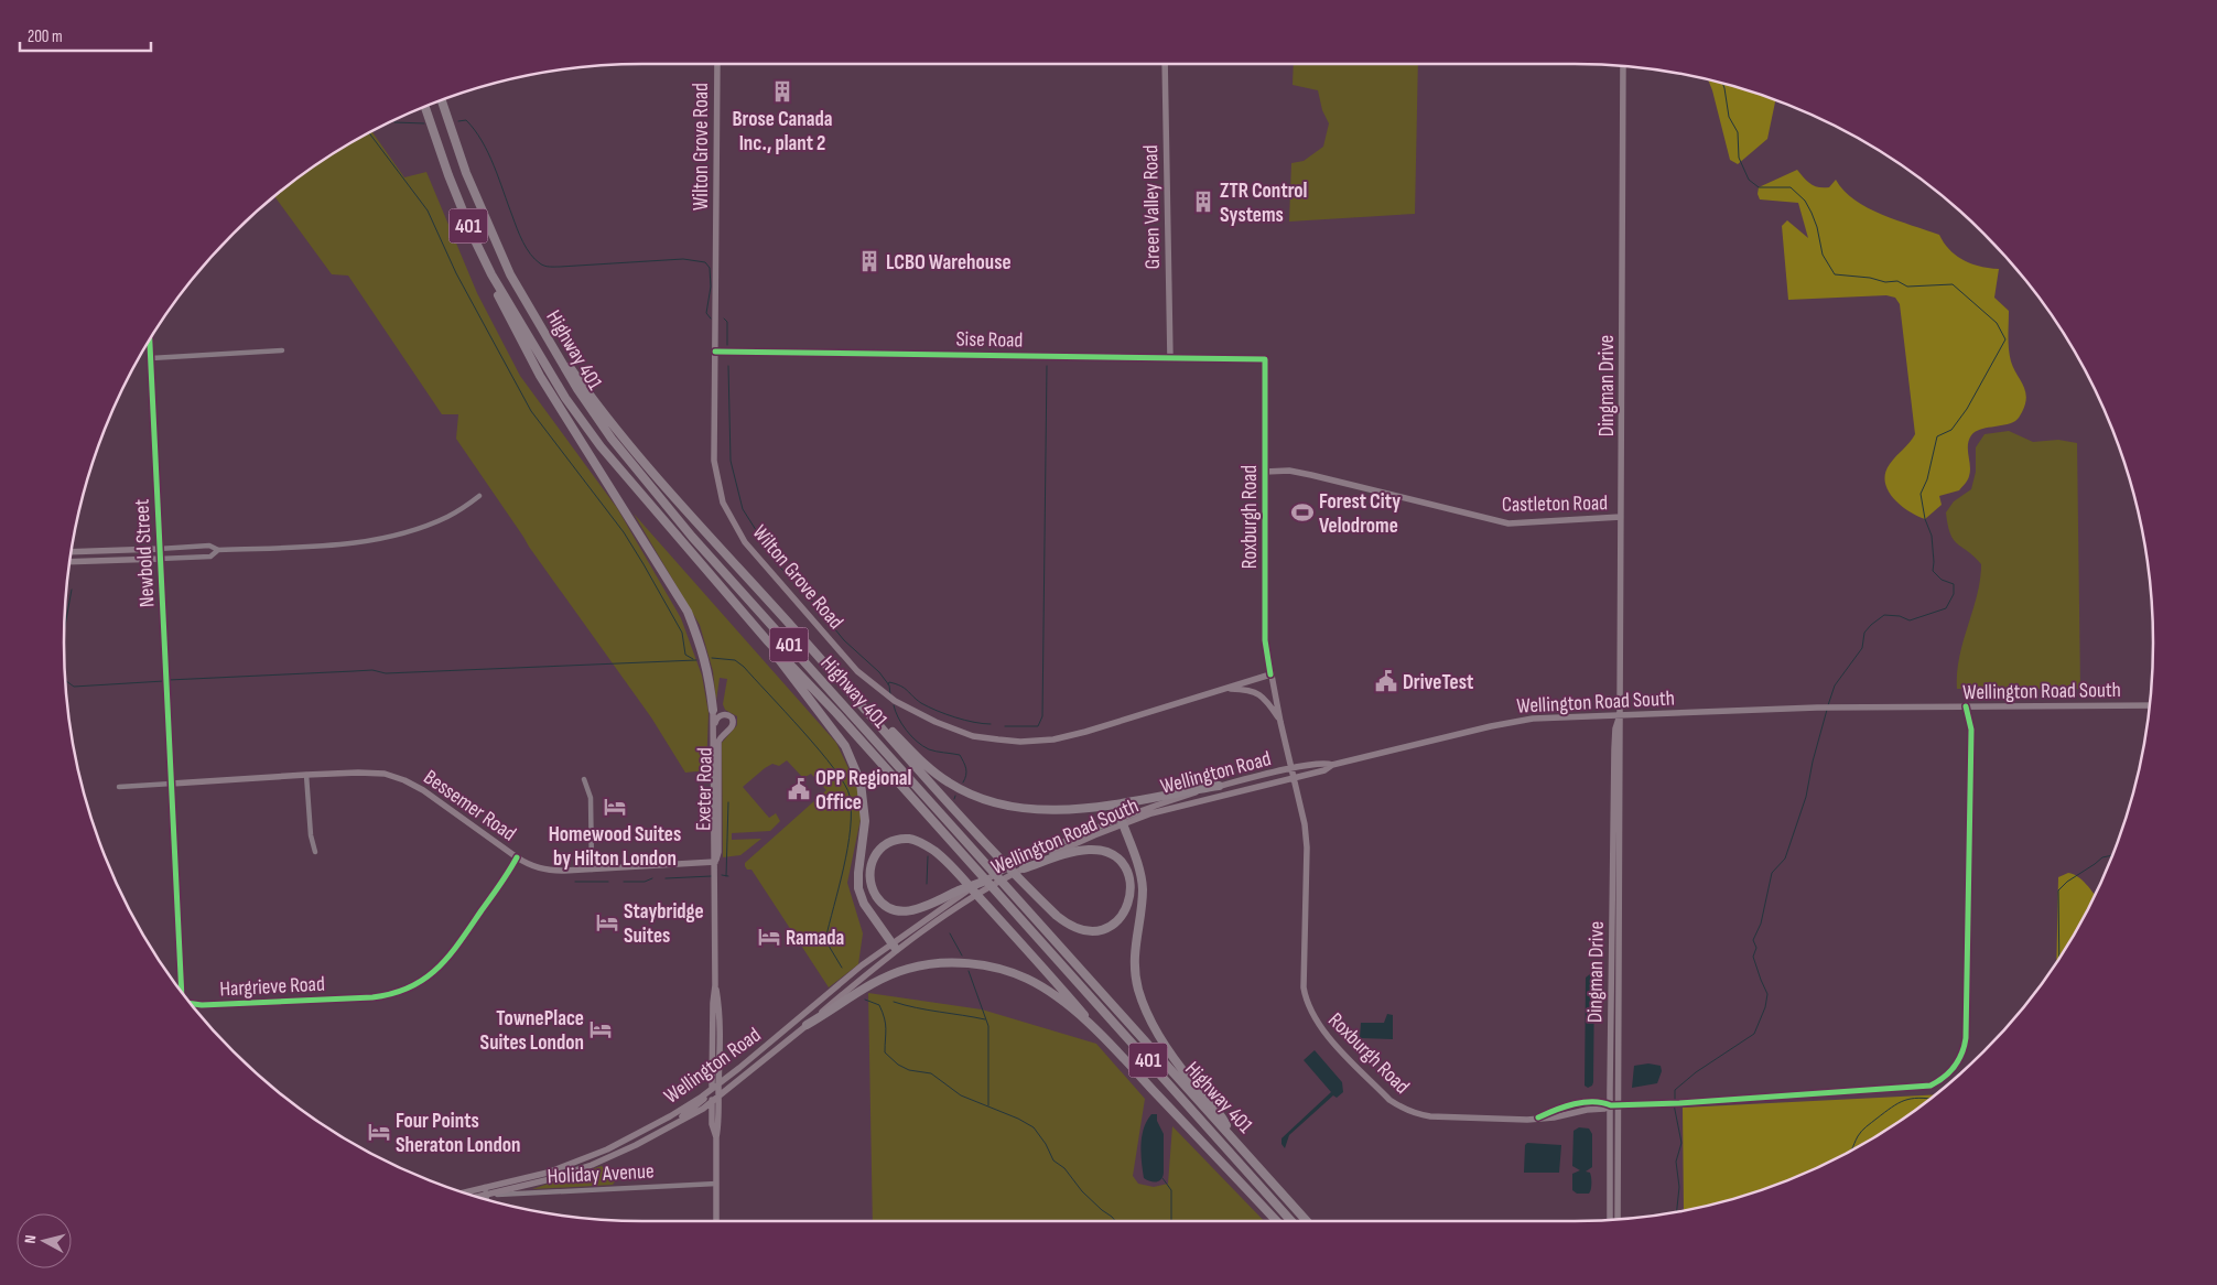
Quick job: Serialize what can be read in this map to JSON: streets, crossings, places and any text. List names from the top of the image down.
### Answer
{
  "streets": {
    "highway": ["401", "Highway 401"],
    "main road": [
      "Wilton Grove Road",
      "Green Valley Road",
      "Sise Road",
      "Dingman Drive",
      "Castleton Road",
      "Roxburgh Road",
      "Newbold Street",
      "Wellington Road South",
      "Wellington Road",
      "Exeter Road",
      "Bessemer Road"
    ],
    "street": ["Hargrieve Road", "Holiday Avenue"]
  },
  "crossings": [
    ["Wilton Grove Road", "Sise Road"],
    ["Wilton Grove Road", "Roxburgh Road"],
    ["Green Valley Road", "Sise Road"],
    ["Sise Road", "Roxburgh Road"],
    ["Dingman Drive", "Castleton Road"],
    ["Dingman Drive", "Roxburgh Road"],
    ["Dingman Drive", "Wellington Road South"],
    ["Castleton Road", "Roxburgh Road"],
    ["Roxburgh Road", "Wellington Road South"],
    ["Roxburgh Road", "Wellington Road"],
    ["Newbold Street", "Bessemer Road"],
    ["Newbold Street", "Hargrieve Road"],
    ["Wellington Road South", "Wellington Road"],
    ["Wellington Road", "Exeter Road"],
    ["Wellington Road", "Holiday Avenue"],
    ["Exeter Road", "Bessemer Road"],
    ["Exeter Road", "Holiday Avenue"],
    ["Bessemer Road", "Hargrieve Road"]
  ],
  "places": {
    "building": ["Brose Canada Inc., plant 2", "ZTR Control Systems", "LCBO Warehouse"],
    "sports": ["Forest City Velodrome"],
    "public building": ["DriveTest", "OPP Regional Office"],
    "hotel": [
      "Homewood Suites by Hilton London",
      "Staybridge Suites",
      "Ramada",
      "TownePlace Suites London",
      "Four Points Sheraton London"
    ]
  },
  "scale_bar": "200 m",
  "north": "left"
}
